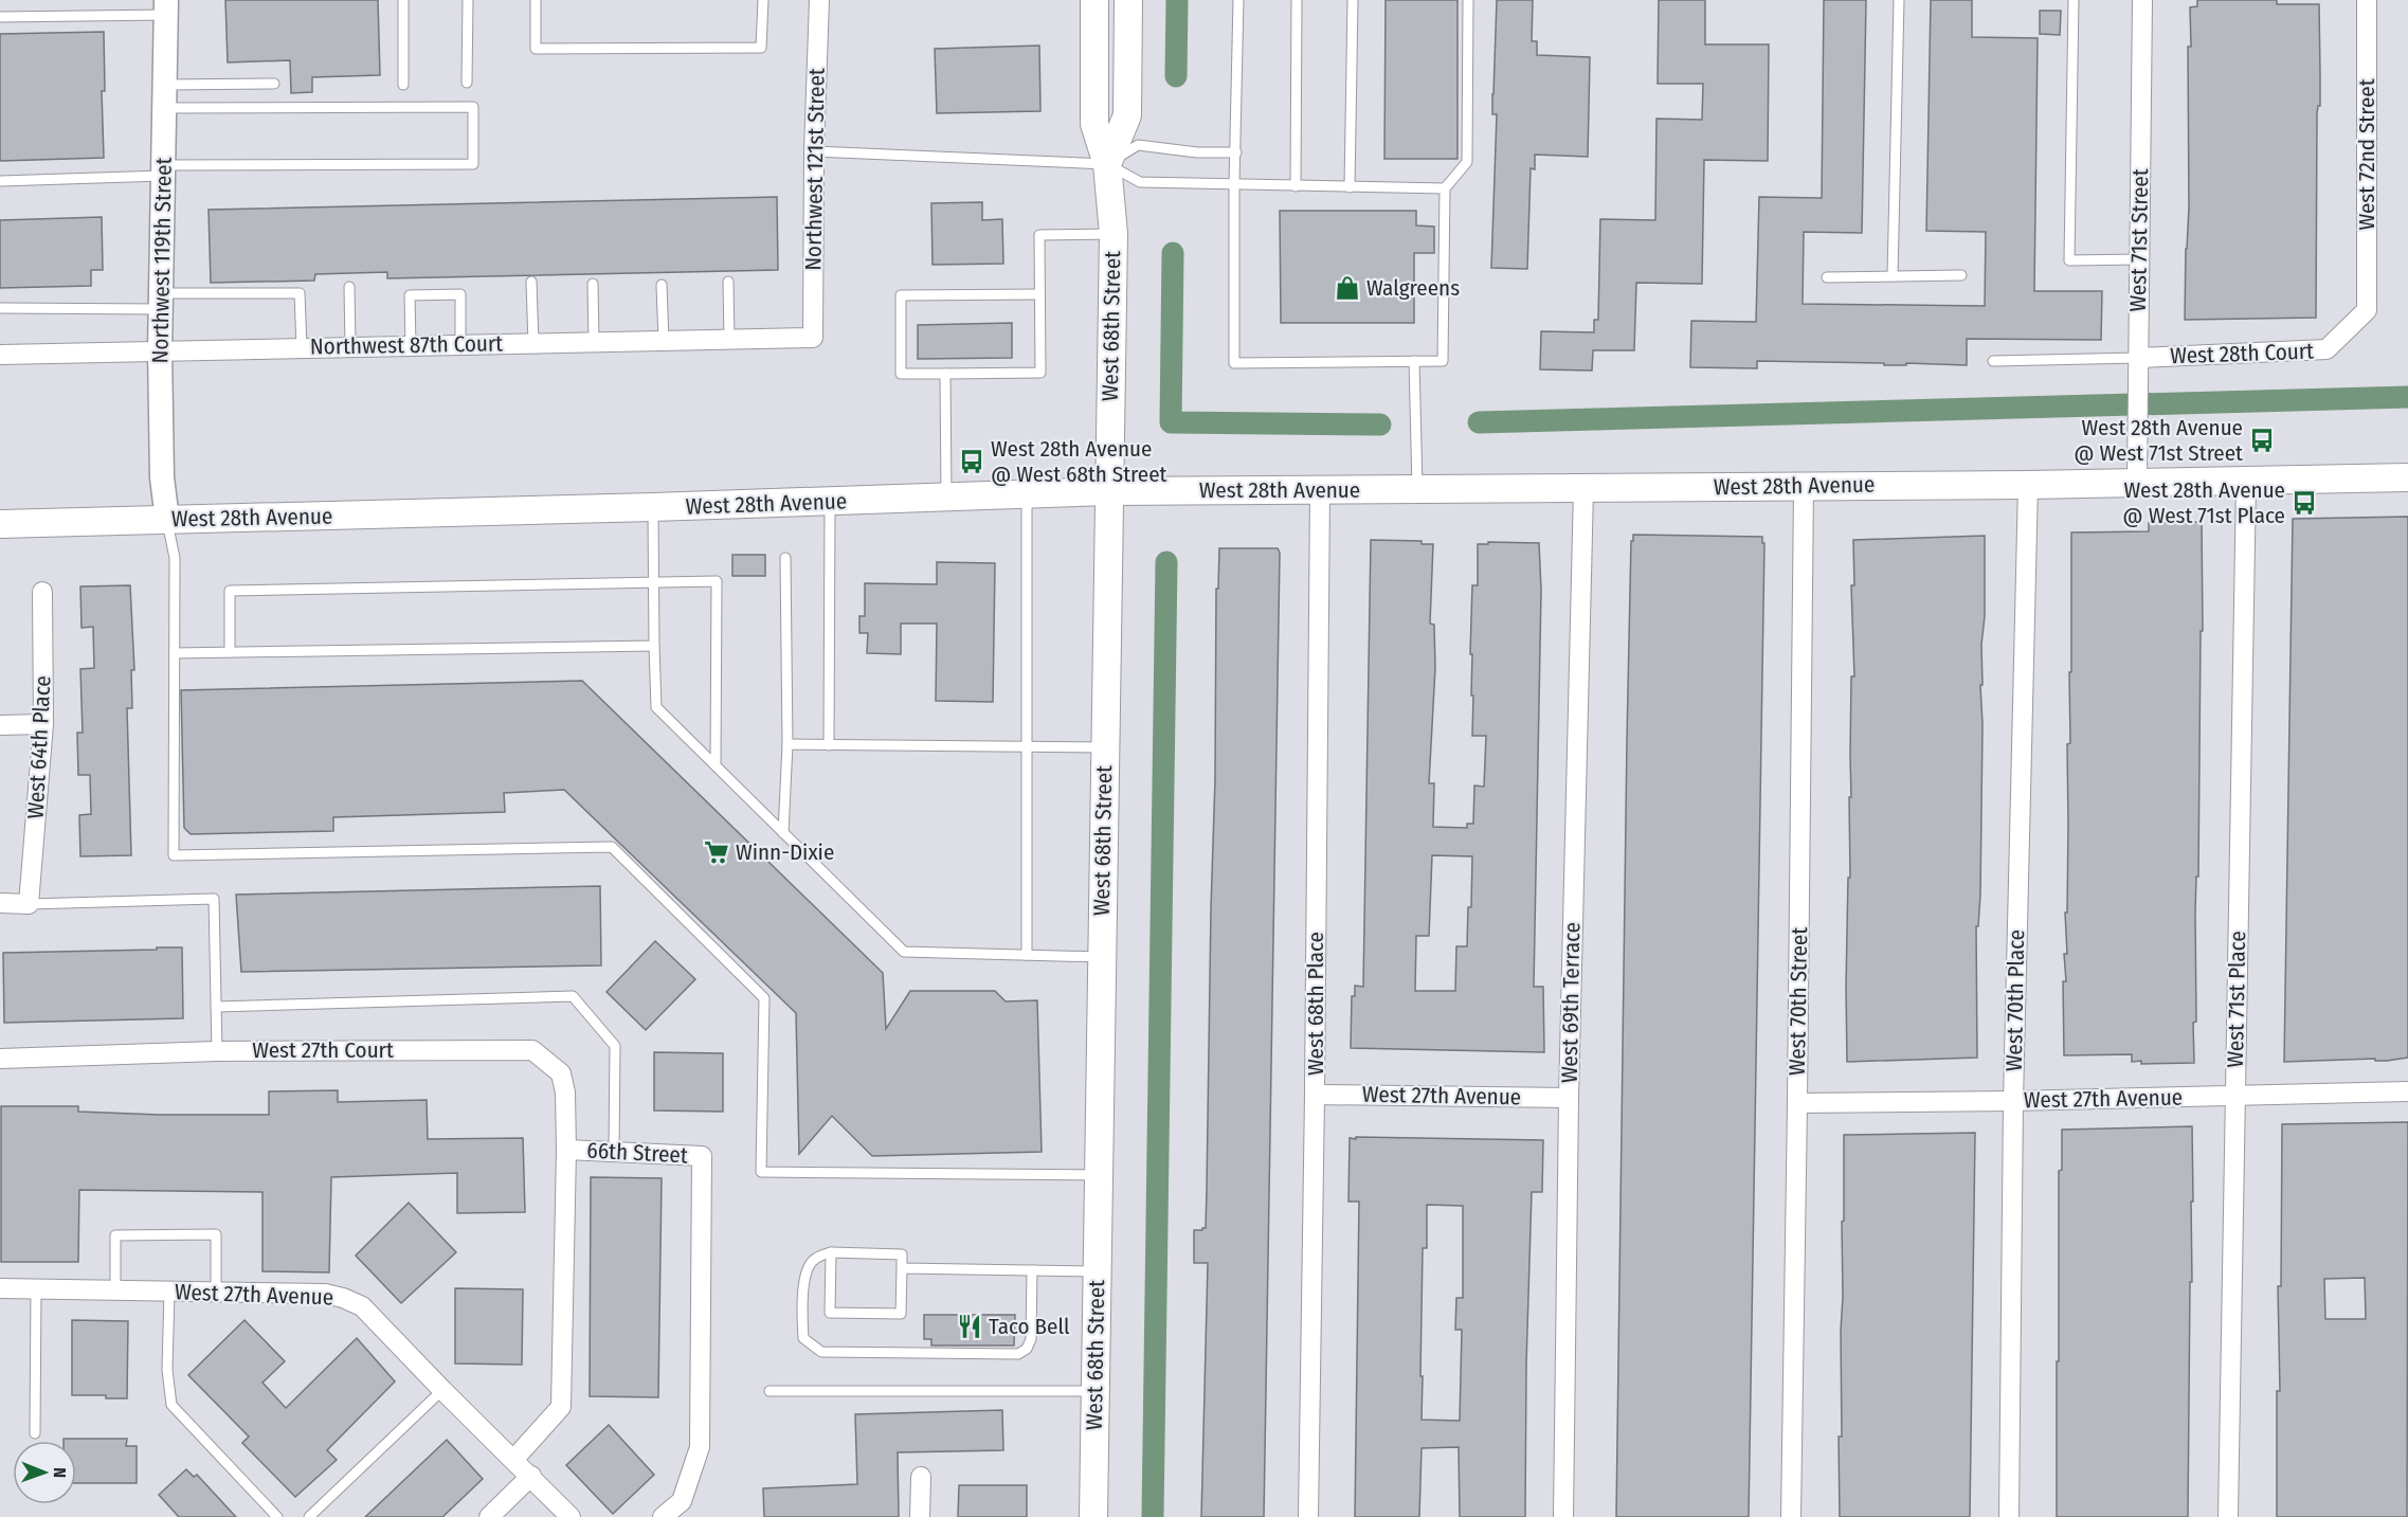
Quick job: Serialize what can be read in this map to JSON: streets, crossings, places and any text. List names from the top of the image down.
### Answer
{
  "streets": {
    "main road": ["West 68th Street", "West 28th Avenue"],
    "street": [
      "West 72nd Street",
      "Northwest 121st Street",
      "West 71st Street",
      "Northwest 119th Street",
      "Northwest 87th Court",
      "West 28th Court",
      "West 64th Place",
      "West 71st Place",
      "West 70th Place",
      "West 70th Street",
      "West 69th Terrace",
      "West 68th Place",
      "West 27th Court",
      "West 27th Avenue",
      "66th Street"
    ]
  },
  "crossings": [
    ["West 72nd Street", "West 28th Court"],
    ["Northwest 121st Street", "Northwest 87th Court"],
    ["West 71st Street", "West 28th Court"],
    ["West 71st Street", "West 28th Avenue"],
    ["Northwest 119th Street", "Northwest 87th Court"],
    ["Northwest 119th Street", "West 28th Avenue"],
    ["West 68th Street", "West 28th Avenue"],
    ["West 28th Avenue", "West 71st Place"],
    ["West 28th Avenue", "West 70th Place"],
    ["West 28th Avenue", "West 70th Street"],
    ["West 28th Avenue", "West 69th Terrace"],
    ["West 28th Avenue", "West 68th Place"],
    ["West 71st Place", "West 27th Avenue"],
    ["West 70th Place", "West 27th Avenue"],
    ["West 70th Street", "West 27th Avenue"],
    ["West 69th Terrace", "West 27th Avenue"],
    ["West 68th Place", "West 27th Avenue"],
    ["West 27th Court", "66th Street"],
    ["West 27th Avenue", "66th Street"]
  ],
  "places": {
    "shop": ["Walgreens"],
    "bus stop": ["West 28th Avenue @ West 71st Street", "West 28th Avenue @ West 68th Street", "West 28th Avenue @ West 71st Place"],
    "supermarket": ["Winn-Dixie"],
    "restaurant": ["Taco Bell"]
  },
  "north": "right"
}
